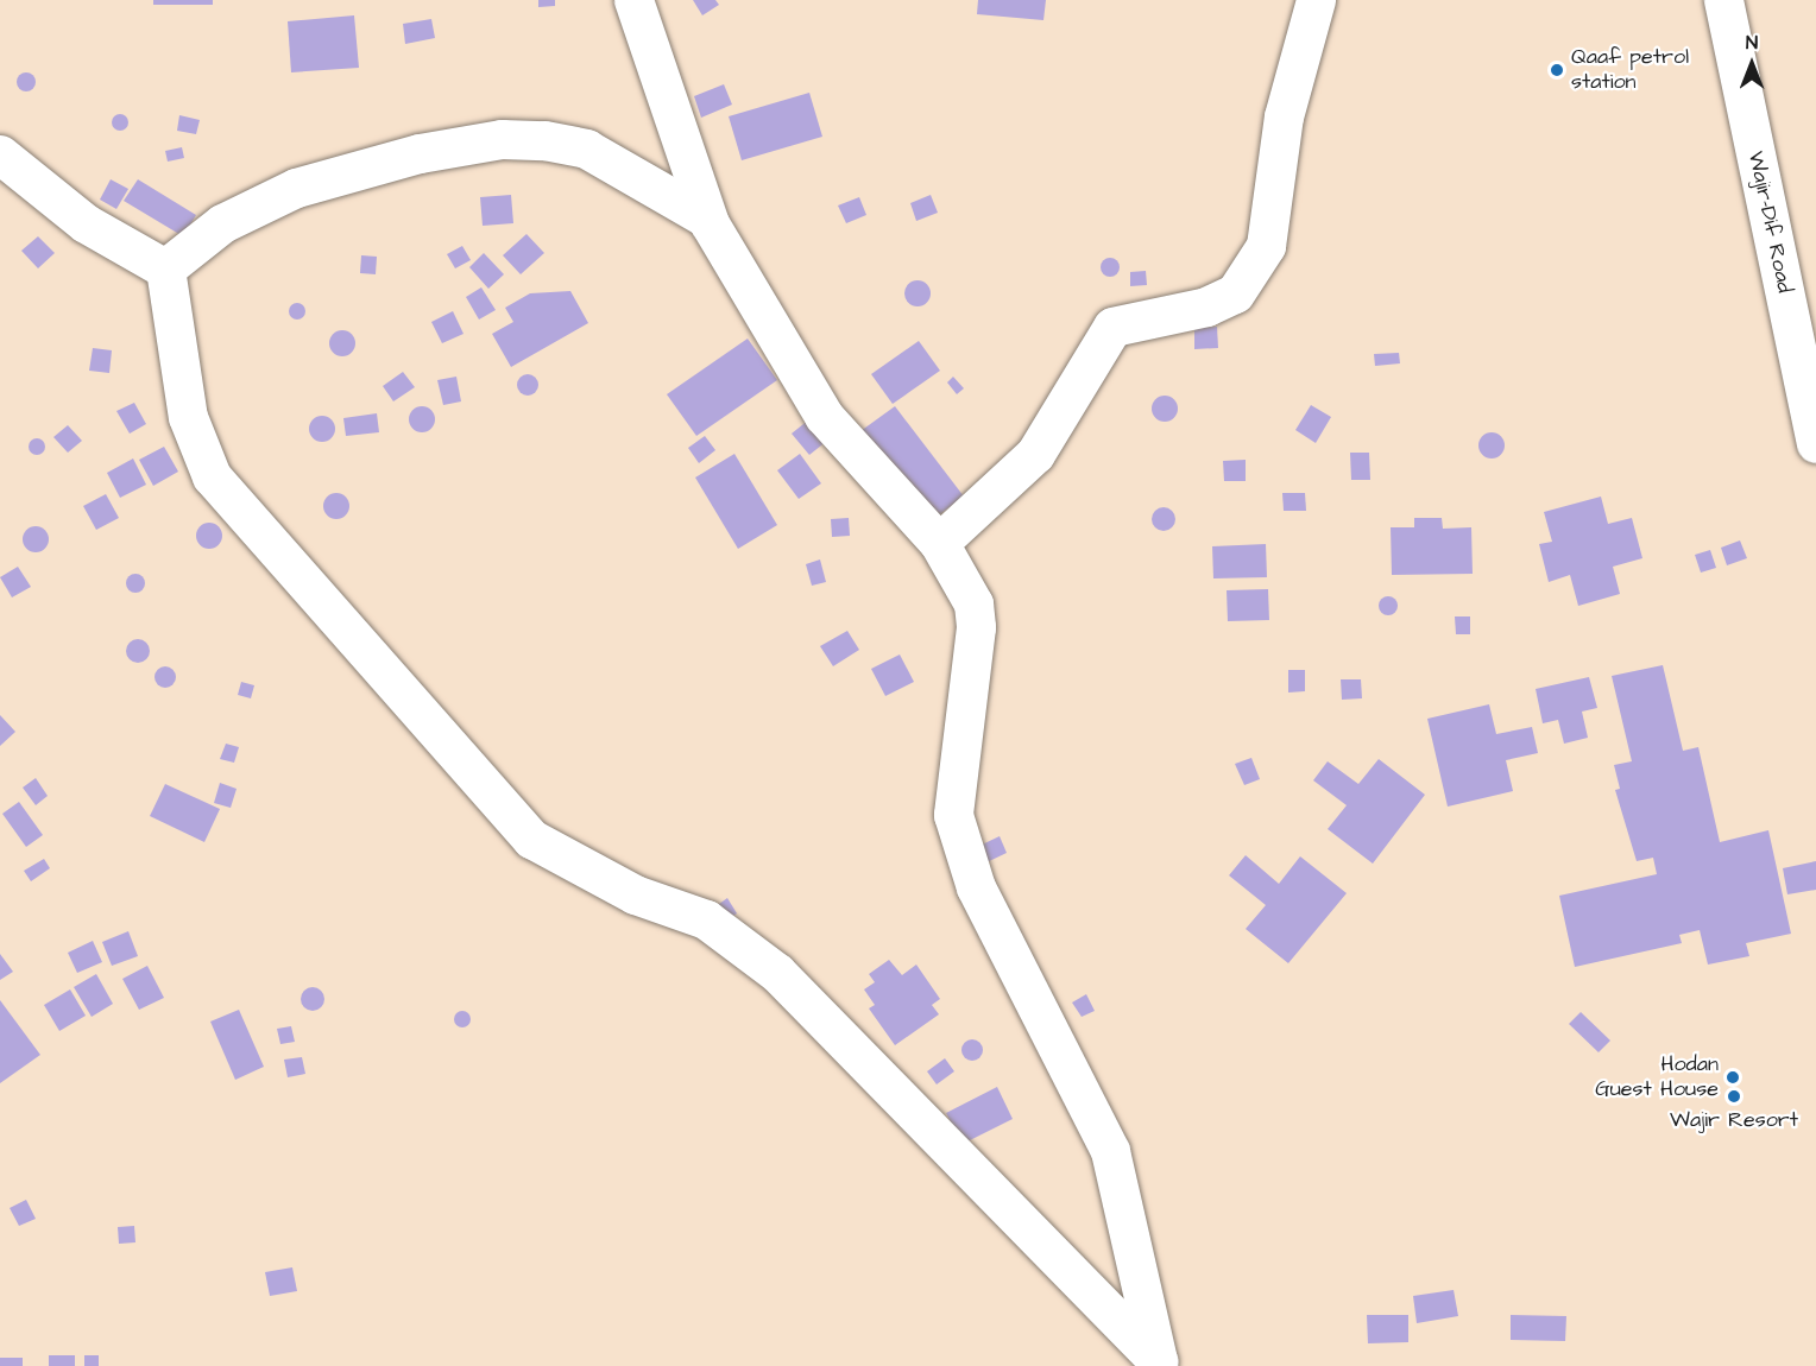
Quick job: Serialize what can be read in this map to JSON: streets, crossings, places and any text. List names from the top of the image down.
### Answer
{
  "streets": {
    "street": ["Wajir-Dif Road"]
  },
  "places": ["Qaaf petrol station", "Hodan Guest House", "Wajir Resort"],
  "north": "top"
}
